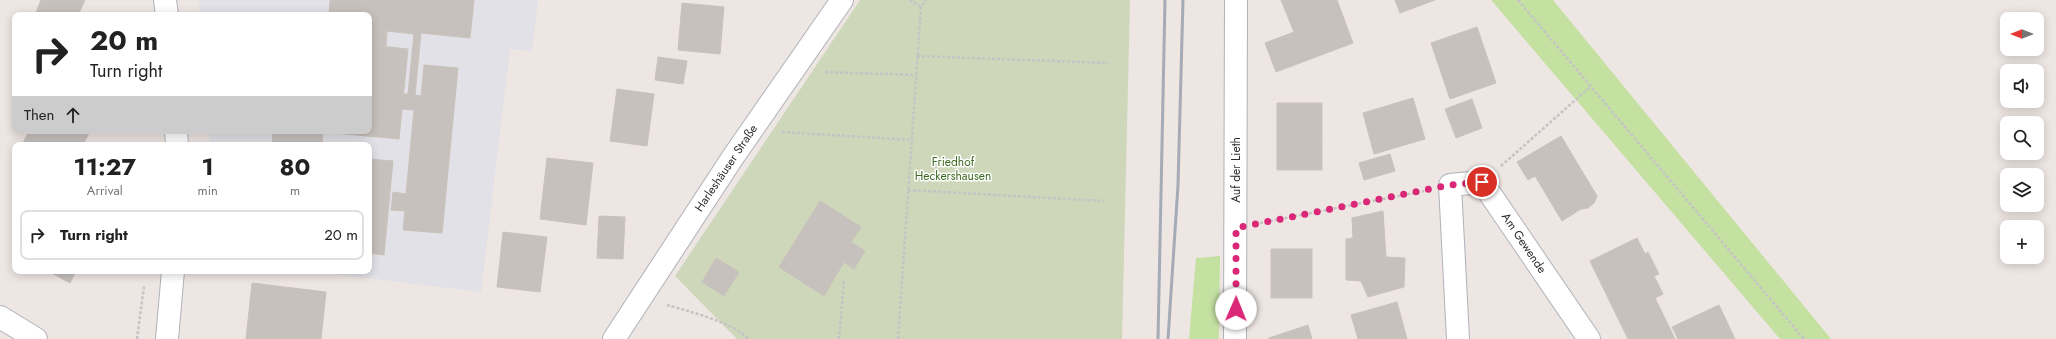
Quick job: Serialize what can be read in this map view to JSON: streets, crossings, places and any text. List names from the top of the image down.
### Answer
{
  "streets": {
    "street": ["Harleshäuser Straße", "Auf der Lieth", "Am Gewende"]
  },
  "parks": ["Friedhof Heckershausen"],
  "north": "left",
  "page": {
    "map_buttons": "+",
    "turn": ["20 m", "Turn right"],
    "then": "Then",
    "eta": [
      "11:27",
      "Arrival",
      "1",
      "min",
      "80",
      "m"
    ],
    "list": [
      {
        "name": "Turn right",
        "value": "20 m"
      }
    ]
  }
}
